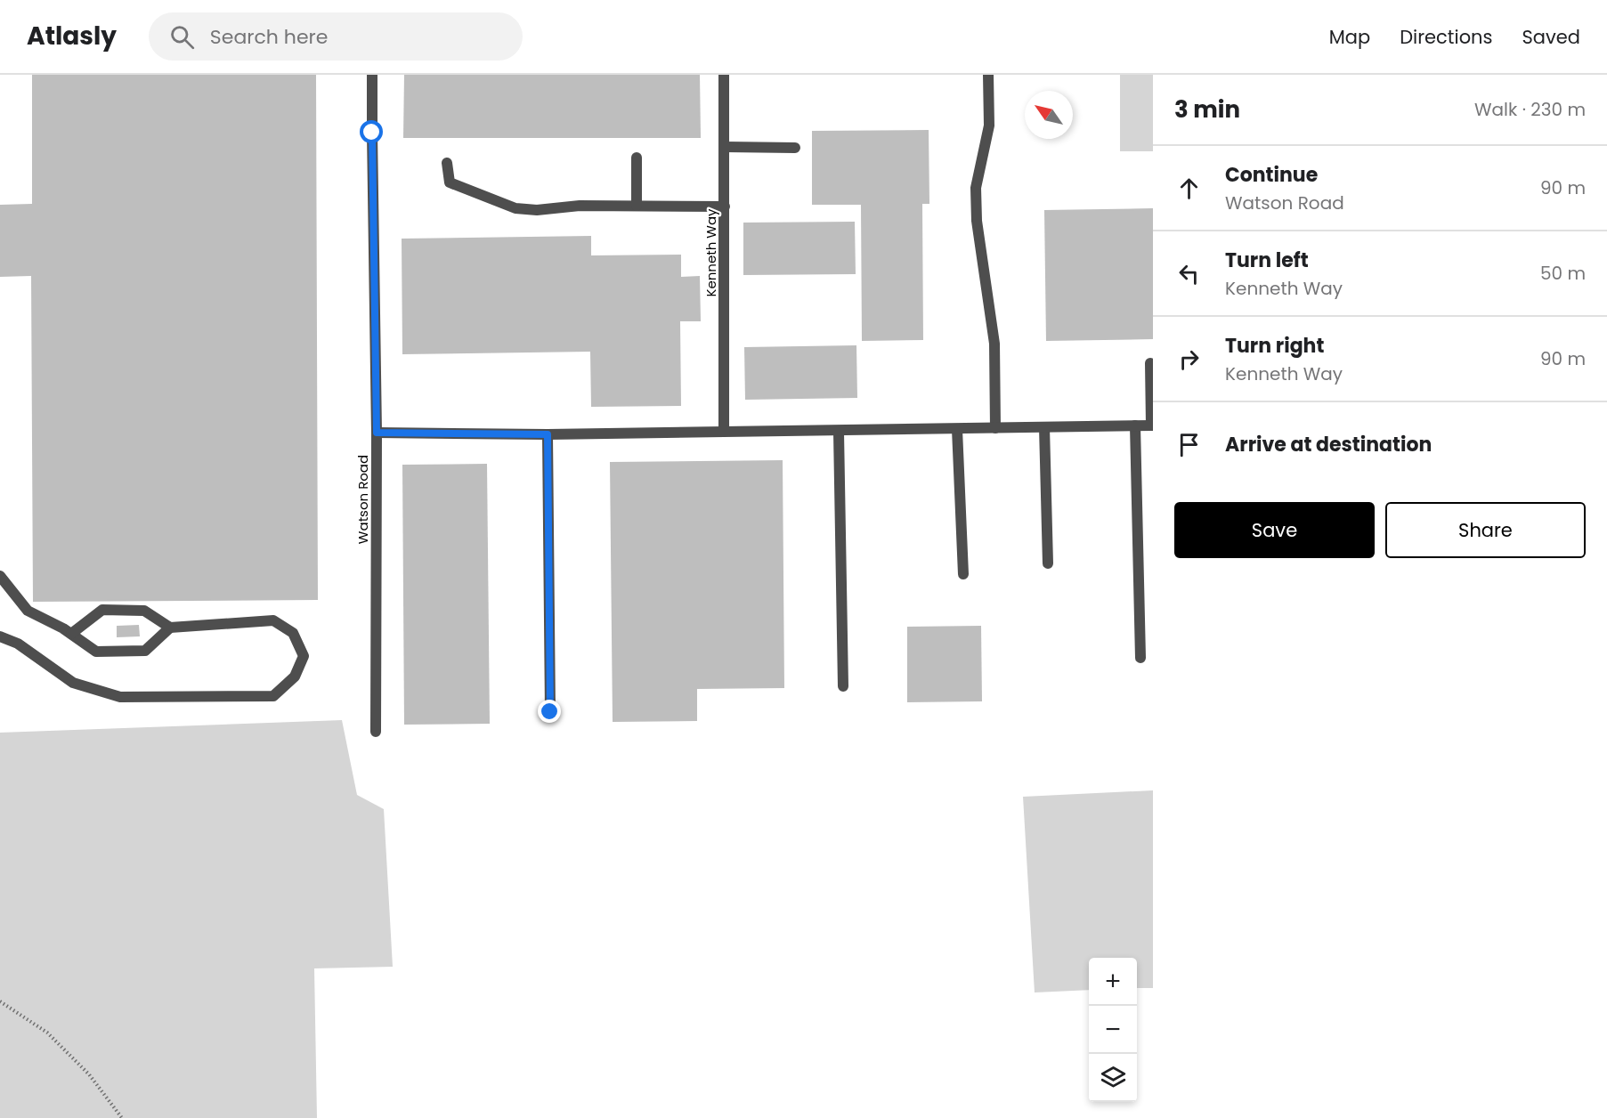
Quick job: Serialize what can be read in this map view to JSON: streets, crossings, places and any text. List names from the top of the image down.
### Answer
{
  "streets": {
    "street": ["Kenneth Way", "Watson Road"]
  },
  "north": "top left",
  "page": {
    "header": "Atlasly",
    "search": "Search here",
    "nav": ["Map", "Directions", "Saved"],
    "heading": ["3 min", "Walk · 230 m"],
    "list": [
      ["Continue", "Watson Road", "90 m"],
      ["Turn left", "Kenneth Way", "50 m"],
      ["Turn right", "Kenneth Way", "90 m"],
      "Arrive at destination"
    ],
    "buttons": ["Save", "Share"],
    "map_buttons": ["+", "−"]
  }
}
